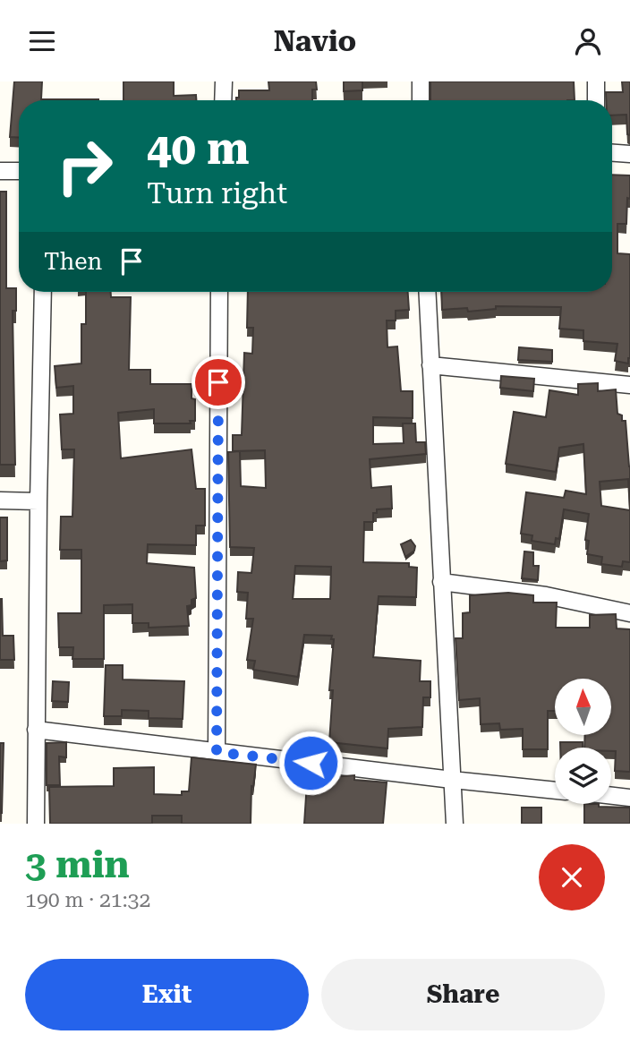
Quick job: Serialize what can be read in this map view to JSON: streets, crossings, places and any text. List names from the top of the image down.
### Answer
{
  "north": "top",
  "page": {
    "header": "Navio",
    "turn": ["40 m", "Turn right"],
    "then": "Then",
    "heading": ["3 min", "190 m · 21:32"],
    "buttons": ["Exit", "Share"]
  }
}
